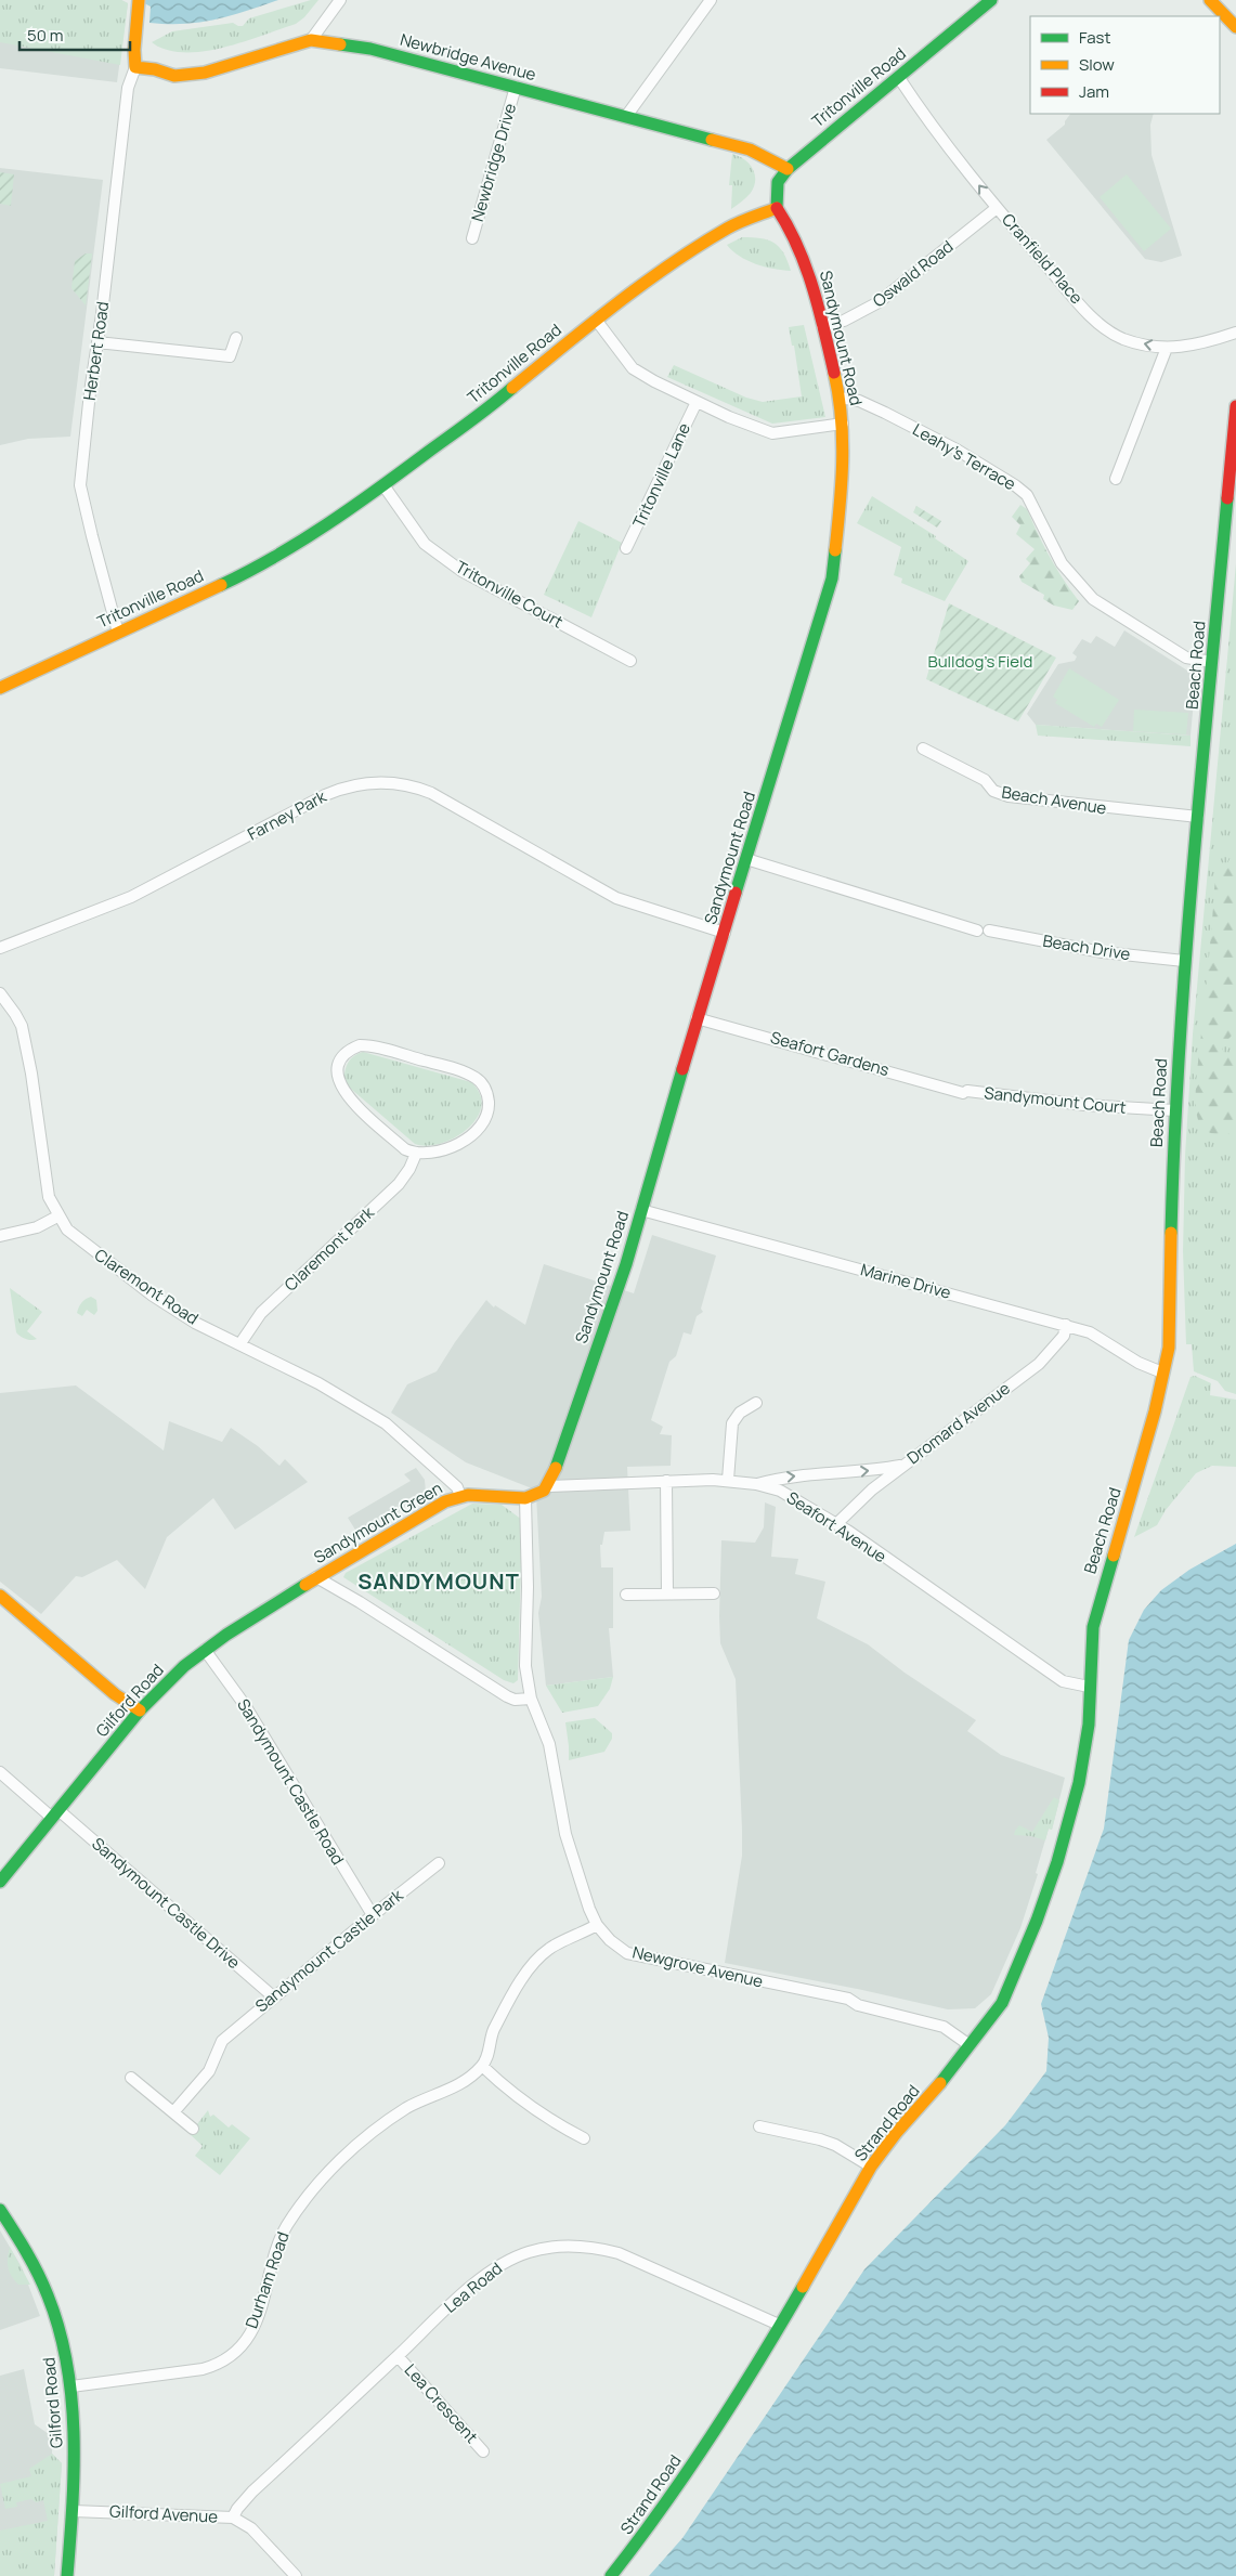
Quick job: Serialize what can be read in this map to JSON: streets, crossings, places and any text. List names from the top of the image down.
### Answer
{
  "streets": {
    "street": [
      "Newbridge Avenue",
      "Tritonville Road",
      "Newbridge Drive",
      "Cranfield Place",
      "Oswald Road",
      "Sandymount Road",
      "Herbert Road",
      "Leahy's Terrace",
      "Tritonville Lane",
      "Tritonville Court",
      "Beach Road",
      "Beach Avenue",
      "Farney Park",
      "Beach Drive",
      "Seafort Gardens",
      "Sandymount Court",
      "Claremont Park",
      "Marine Drive",
      "Claremont Road",
      "Dromard Avenue",
      "Sandymount Green",
      "Seafort Avenue",
      "Gilford Road",
      "Sandymount Castle Road",
      "Sandymount Castle Drive",
      "Sandymount Castle Park",
      "Newgrove Avenue",
      "Strand Road",
      "Durham Road",
      "Lea Road",
      "Lea Crescent",
      "Gilford Avenue"
    ]
  },
  "crossings": [
    ["Newbridge Avenue", "Tritonville Road"],
    ["Newbridge Avenue", "Newbridge Drive"],
    ["Newbridge Avenue", "Herbert Road"],
    ["Tritonville Road", "Cranfield Place"],
    ["Tritonville Road", "Sandymount Road"],
    ["Tritonville Road", "Herbert Road"],
    ["Tritonville Road", "Tritonville Court"],
    ["Cranfield Place", "Oswald Road"],
    ["Oswald Road", "Sandymount Road"],
    ["Sandymount Road", "Leahy's Terrace"],
    ["Sandymount Road", "Farney Park"],
    ["Sandymount Road", "Seafort Gardens"],
    ["Sandymount Road", "Marine Drive"],
    ["Sandymount Road", "Seafort Avenue"],
    ["Leahy's Terrace", "Beach Road"],
    ["Beach Road", "Beach Avenue"],
    ["Beach Road", "Beach Drive"],
    ["Beach Road", "Sandymount Court"],
    ["Beach Road", "Marine Drive"],
    ["Beach Road", "Seafort Avenue"],
    ["Beach Road", "Strand Road"],
    ["Seafort Gardens", "Sandymount Court"],
    ["Claremont Park", "Claremont Road"],
    ["Marine Drive", "Dromard Avenue"],
    ["Claremont Road", "Sandymount Green"],
    ["Dromard Avenue", "Seafort Avenue"],
    ["Sandymount Green", "Gilford Road"],
    ["Sandymount Green", "Newgrove Avenue"],
    ["Seafort Avenue", "Strand Road"],
    ["Gilford Road", "Sandymount Castle Road"],
    ["Gilford Road", "Sandymount Castle Drive"],
    ["Gilford Road", "Durham Road"],
    ["Gilford Road", "Gilford Avenue"],
    ["Sandymount Castle Road", "Sandymount Castle Park"],
    ["Sandymount Castle Drive", "Sandymount Castle Park"],
    ["Newgrove Avenue", "Strand Road"],
    ["Strand Road", "Lea Road"],
    ["Lea Road", "Lea Crescent"],
    ["Lea Road", "Gilford Avenue"]
  ],
  "one_way": ["Cranfield Place", "Dromard Avenue"],
  "districts": ["SANDYMOUNT"],
  "parks": ["Bulldog's Field"],
  "legend": ["Fast", "Slow", "Jam"],
  "scale_bar": "50 m"
}
